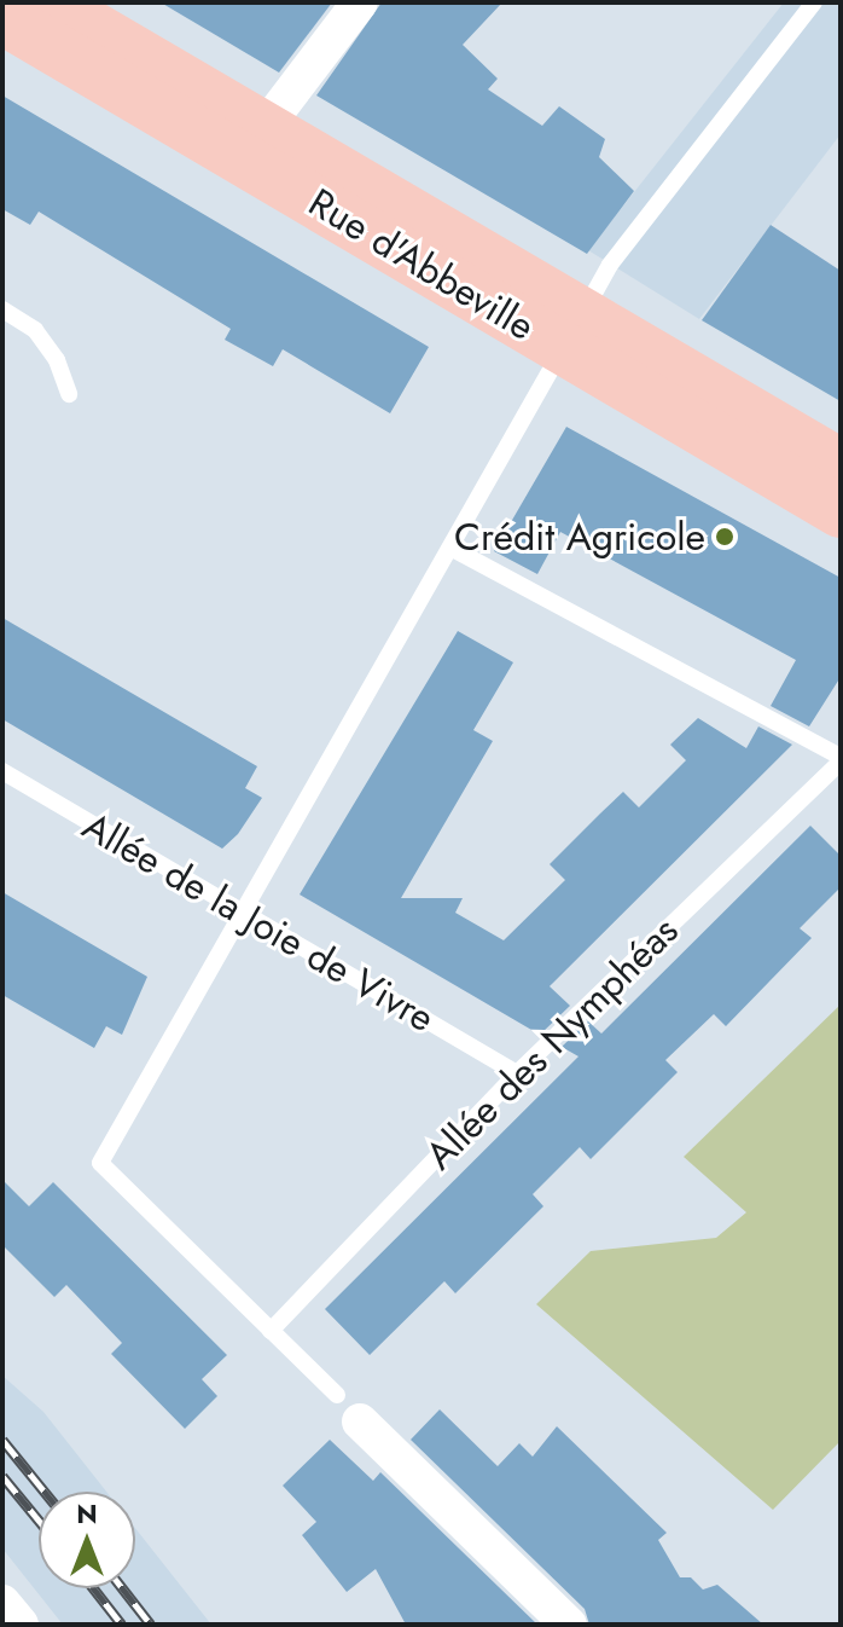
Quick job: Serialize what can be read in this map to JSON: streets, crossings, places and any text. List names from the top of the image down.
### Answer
{
  "streets": {
    "main road": ["Rue d'Abbeville"],
    "lane": ["Allée de la Joie de Vivre", "Allée des Nymphéas"]
  },
  "crossings": [
    ["Allée de la Joie de Vivre", "Allée des Nymphéas"]
  ],
  "places": ["Crédit Agricole"],
  "north": "top"
}
